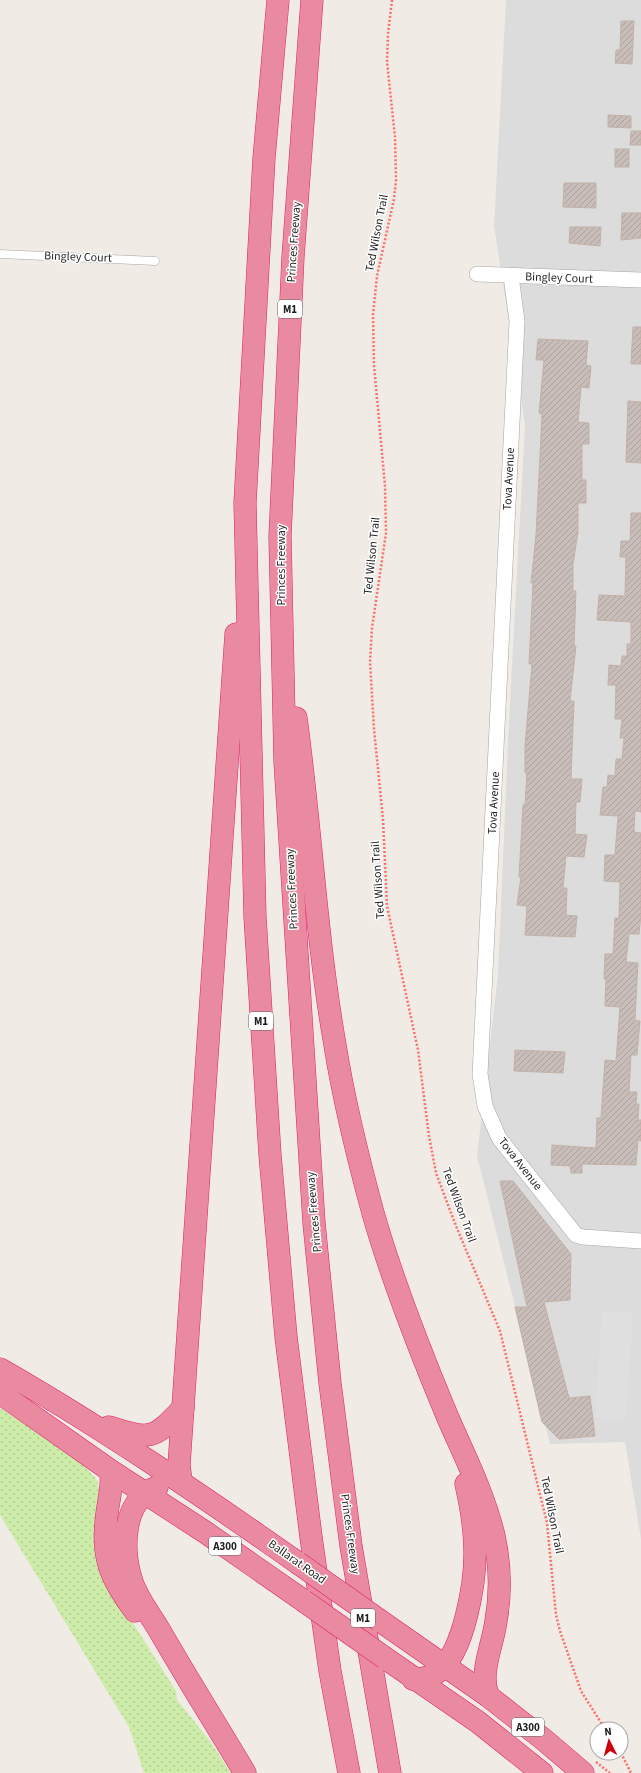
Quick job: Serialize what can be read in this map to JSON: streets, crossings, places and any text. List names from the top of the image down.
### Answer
{
  "streets": {
    "highway": [
      "Princes Freeway",
      "M1",
      "A300",
      "Ballarat Road"
    ],
    "street": ["Bingley Court", "Tova Avenue"],
    "path": ["Ted Wilson Trail"]
  },
  "crossings": [
    ["Bingley Court", "Tova Avenue"]
  ],
  "north": "top"
}
